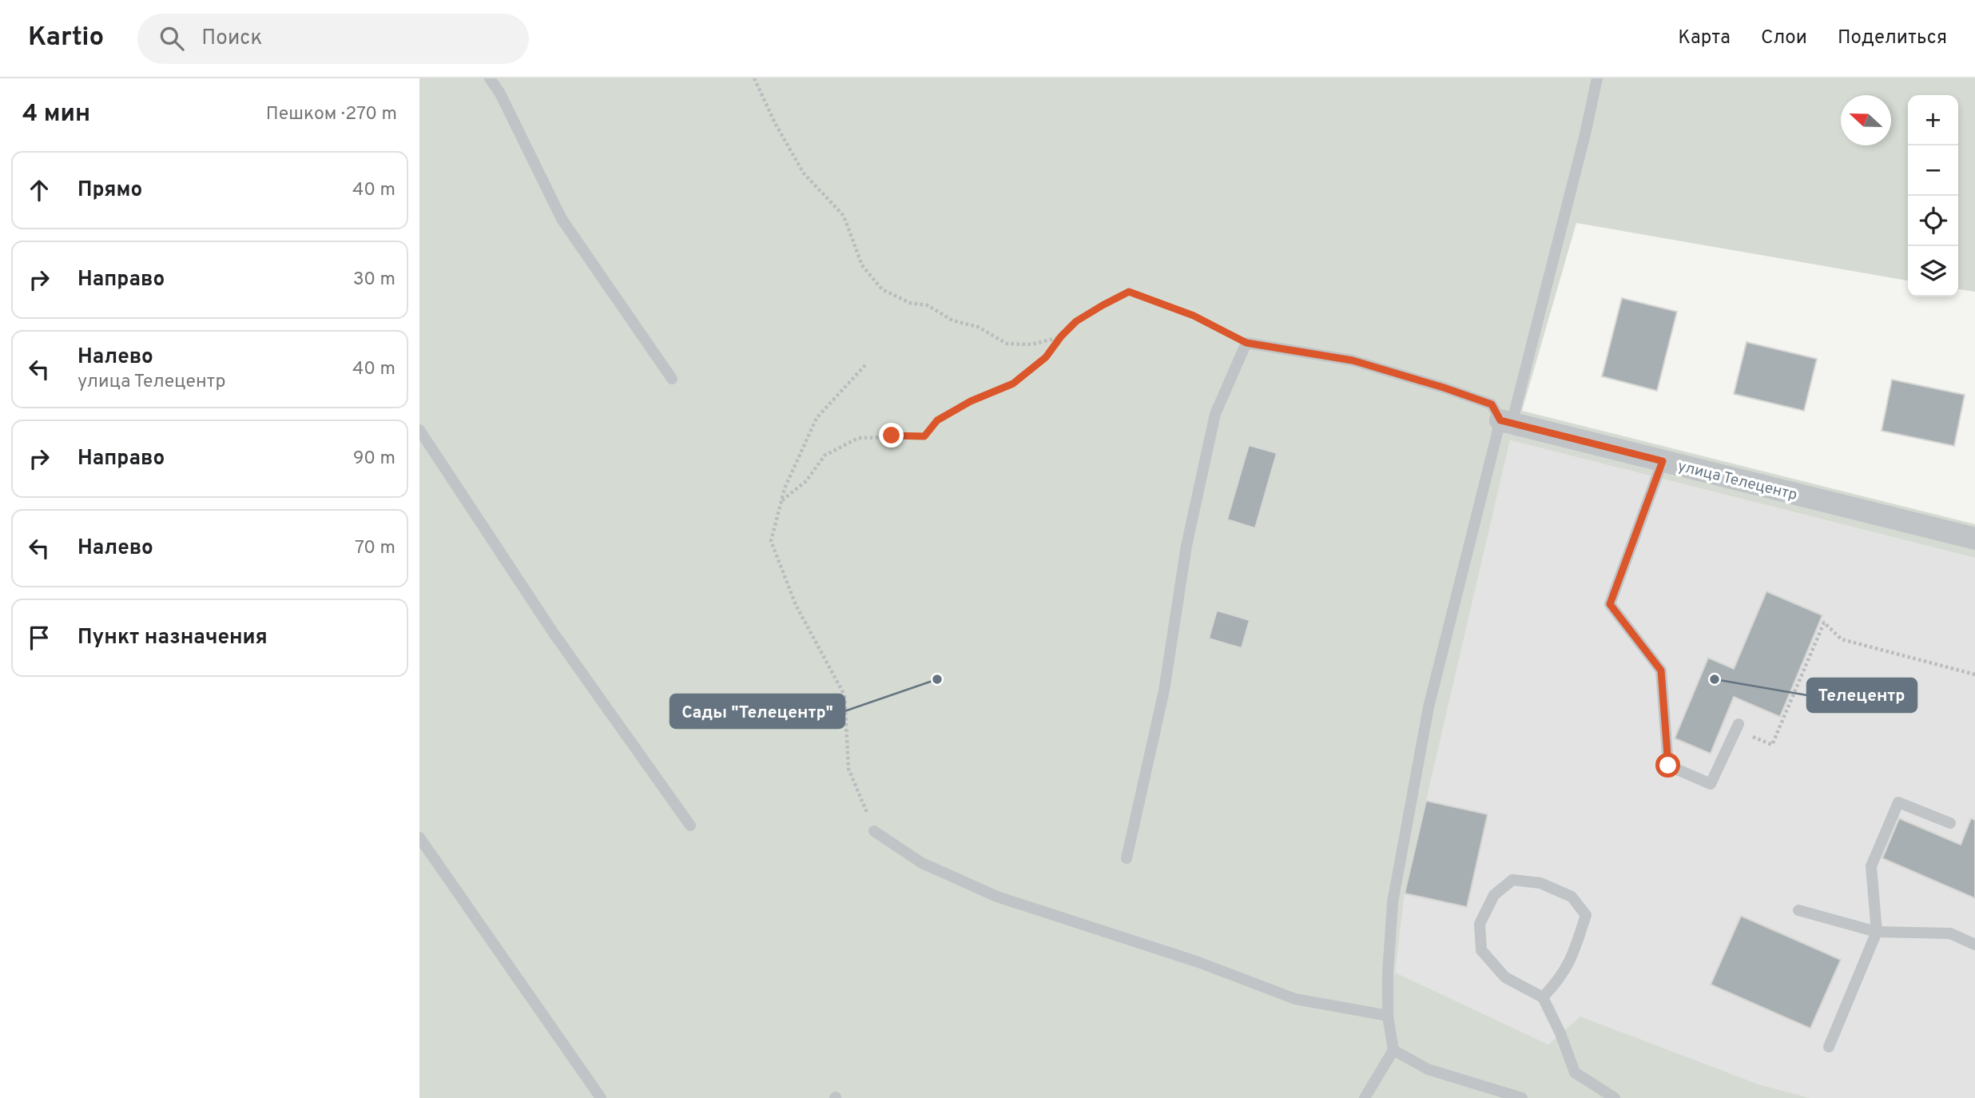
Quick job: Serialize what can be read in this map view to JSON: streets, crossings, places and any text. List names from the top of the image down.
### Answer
{
  "streets": {
    "street": ["улица Телецентр"]
  },
  "places": ["Сады \"Телецентр\"", "Телецентр"],
  "north": "left",
  "page": {
    "header": "Kartio",
    "search": "Поиск",
    "nav": ["Карта", "Слои", "Поделиться"],
    "heading": ["4 мин", "Пешком · 270 m"],
    "map_buttons": ["+", "−"],
    "list": [
      ["Прямо", "40 m"],
      ["Направо", "30 m"],
      ["Налево", "улица Телецентр", "40 m"],
      ["Направо", "90 m"],
      ["Налево", "70 m"],
      "Пункт назначения"
    ]
  }
}
